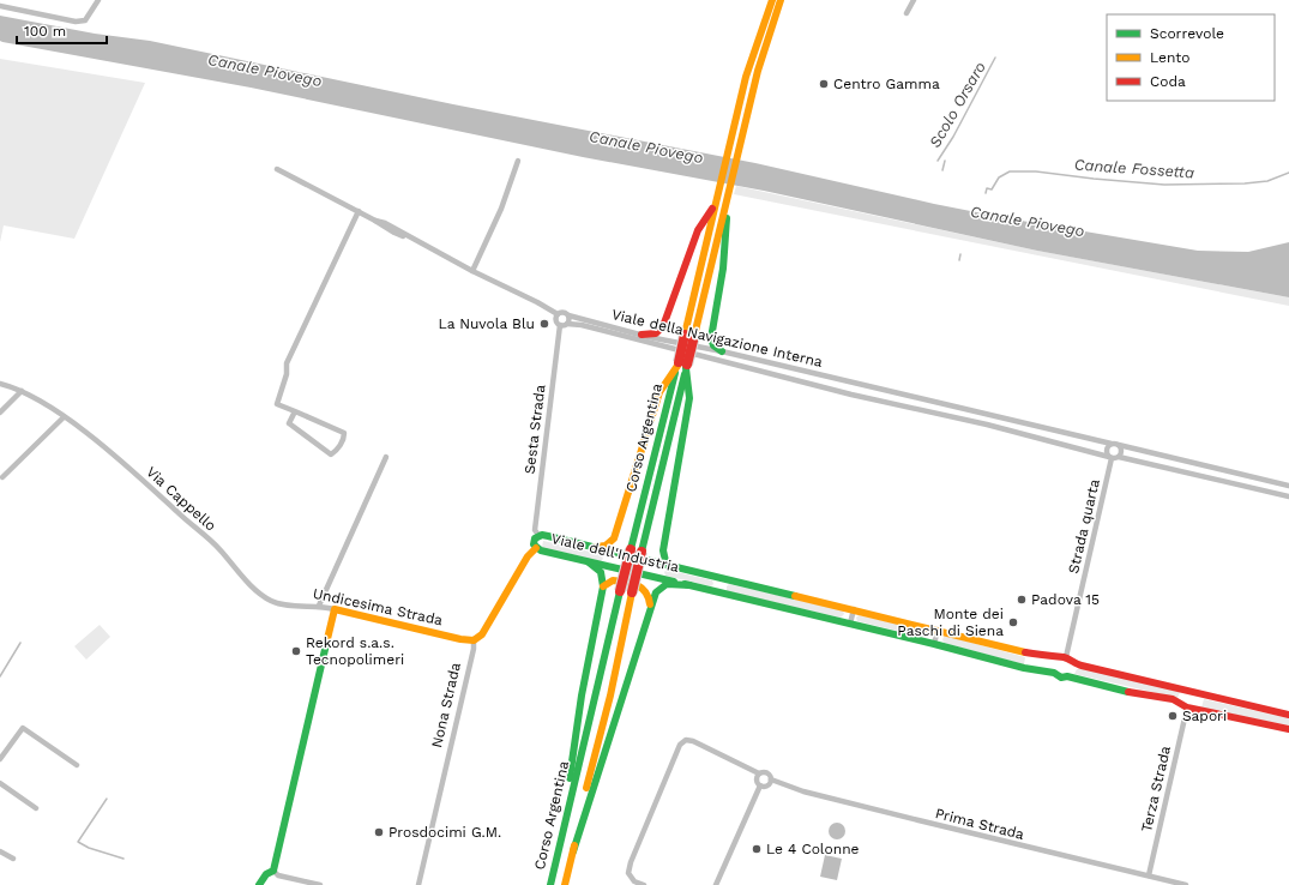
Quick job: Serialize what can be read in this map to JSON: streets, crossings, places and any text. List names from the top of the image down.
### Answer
{
  "streets": {
    "main road": ["Corso Argentina", "Viale dell'Industria", "Undicesima Strada"],
    "street": [
      "Viale della Navigazione Interna",
      "Sesta Strada",
      "Via Cappello",
      "Strada quarta",
      "Nona Strada",
      "Terza Strada",
      "Prima Strada"
    ]
  },
  "crossings": [
    ["Viale della Navigazione Interna", "Sesta Strada"],
    ["Viale della Navigazione Interna", "Strada quarta"],
    ["Sesta Strada", "Viale dell'Industria"],
    ["Via Cappello", "Undicesima Strada"],
    ["Strada quarta", "Viale dell'Industria"],
    ["Viale dell'Industria", "Terza Strada"],
    ["Undicesima Strada", "Nona Strada"],
    ["Terza Strada", "Prima Strada"]
  ],
  "water": ["Canale Piovego", "Scolo Orsaro", "Canale Fossetta"],
  "places": [
    "Centro Gamma",
    "La Nuvola Blu",
    "Padova 15",
    "Monte dei Paschi di Siena",
    "Rekord s.a.s. Tecnopolimeri",
    "Sapori",
    "Prosdocimi G.M.",
    "Le 4 Colonne"
  ],
  "legend": ["Scorrevole", "Lento", "Coda"],
  "scale_bar": "100 m"
}
